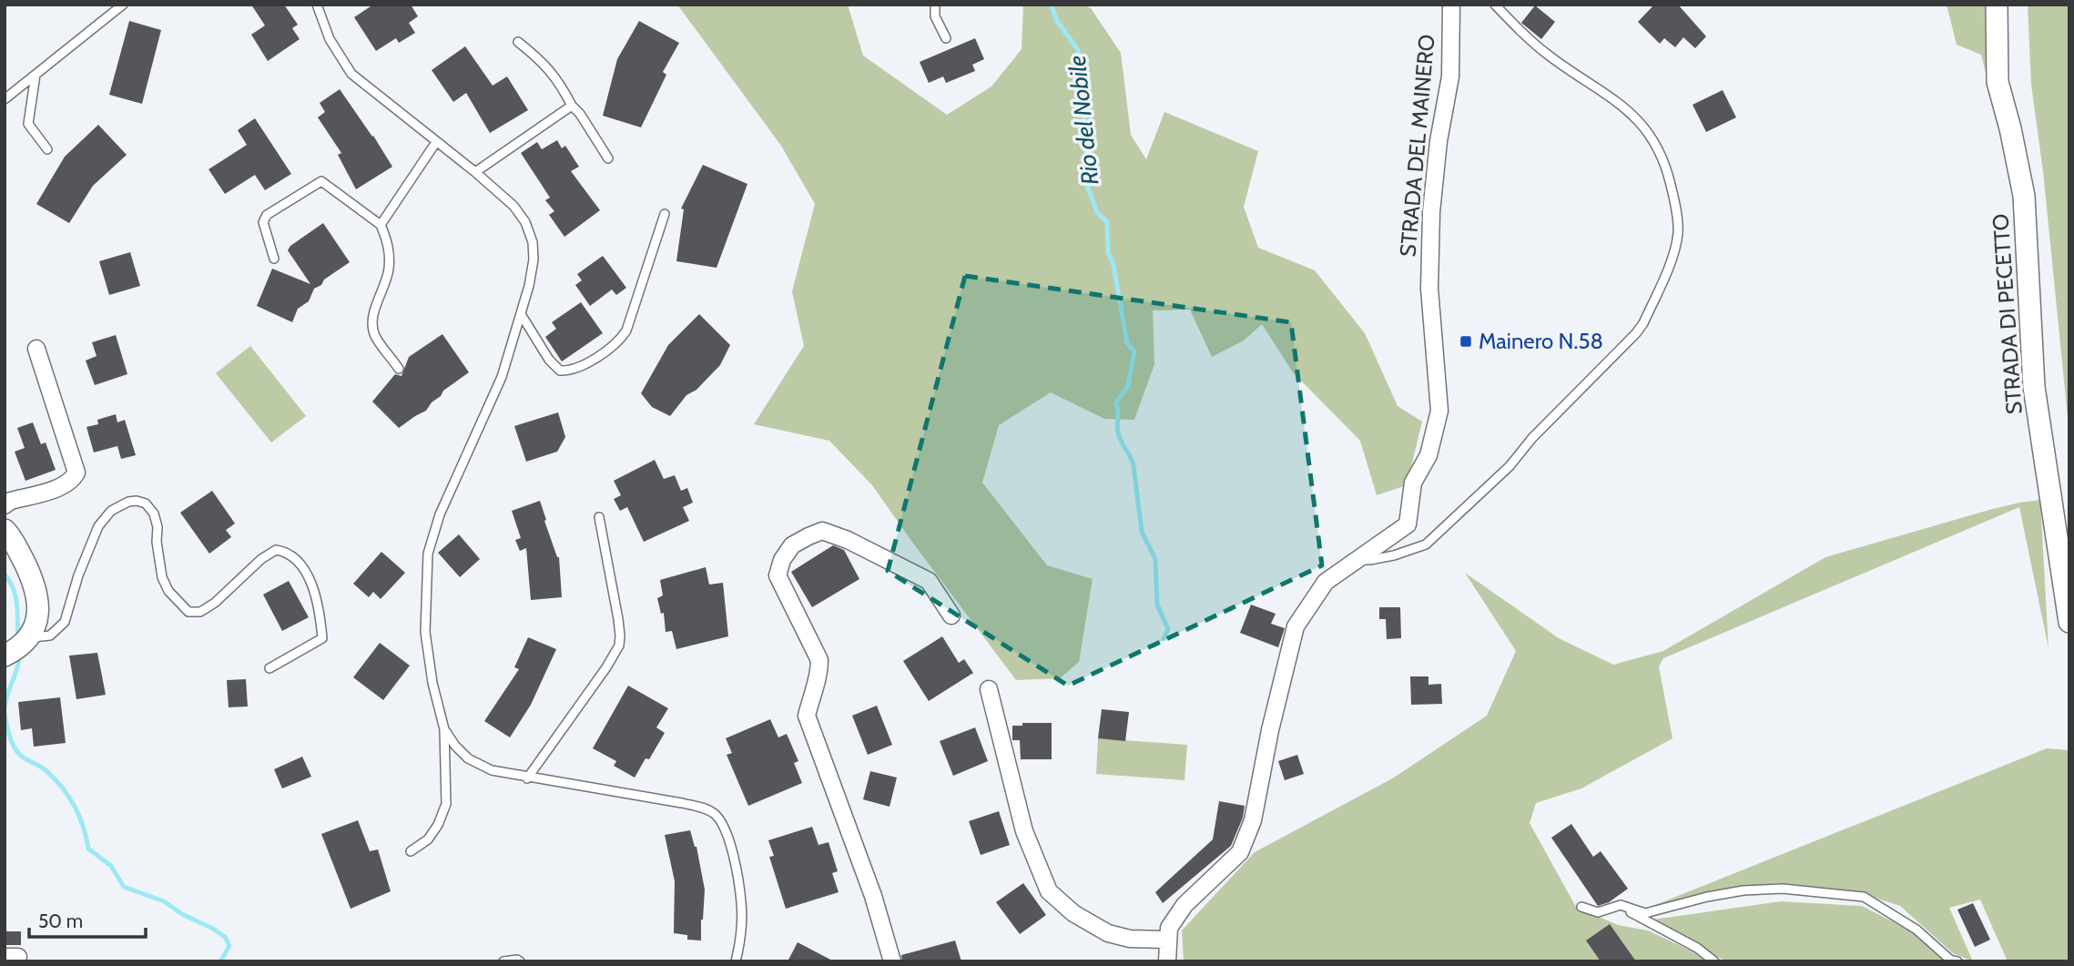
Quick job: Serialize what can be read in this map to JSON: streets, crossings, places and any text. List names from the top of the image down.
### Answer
{
  "streets": {
    "street": ["STRADA DEL MAINERO", "STRADA DI PECETTO"]
  },
  "water": ["Rio del Nobile"],
  "places": {
    "transit": ["Mainero N.58"]
  },
  "scale_bar": "50 m"
}
